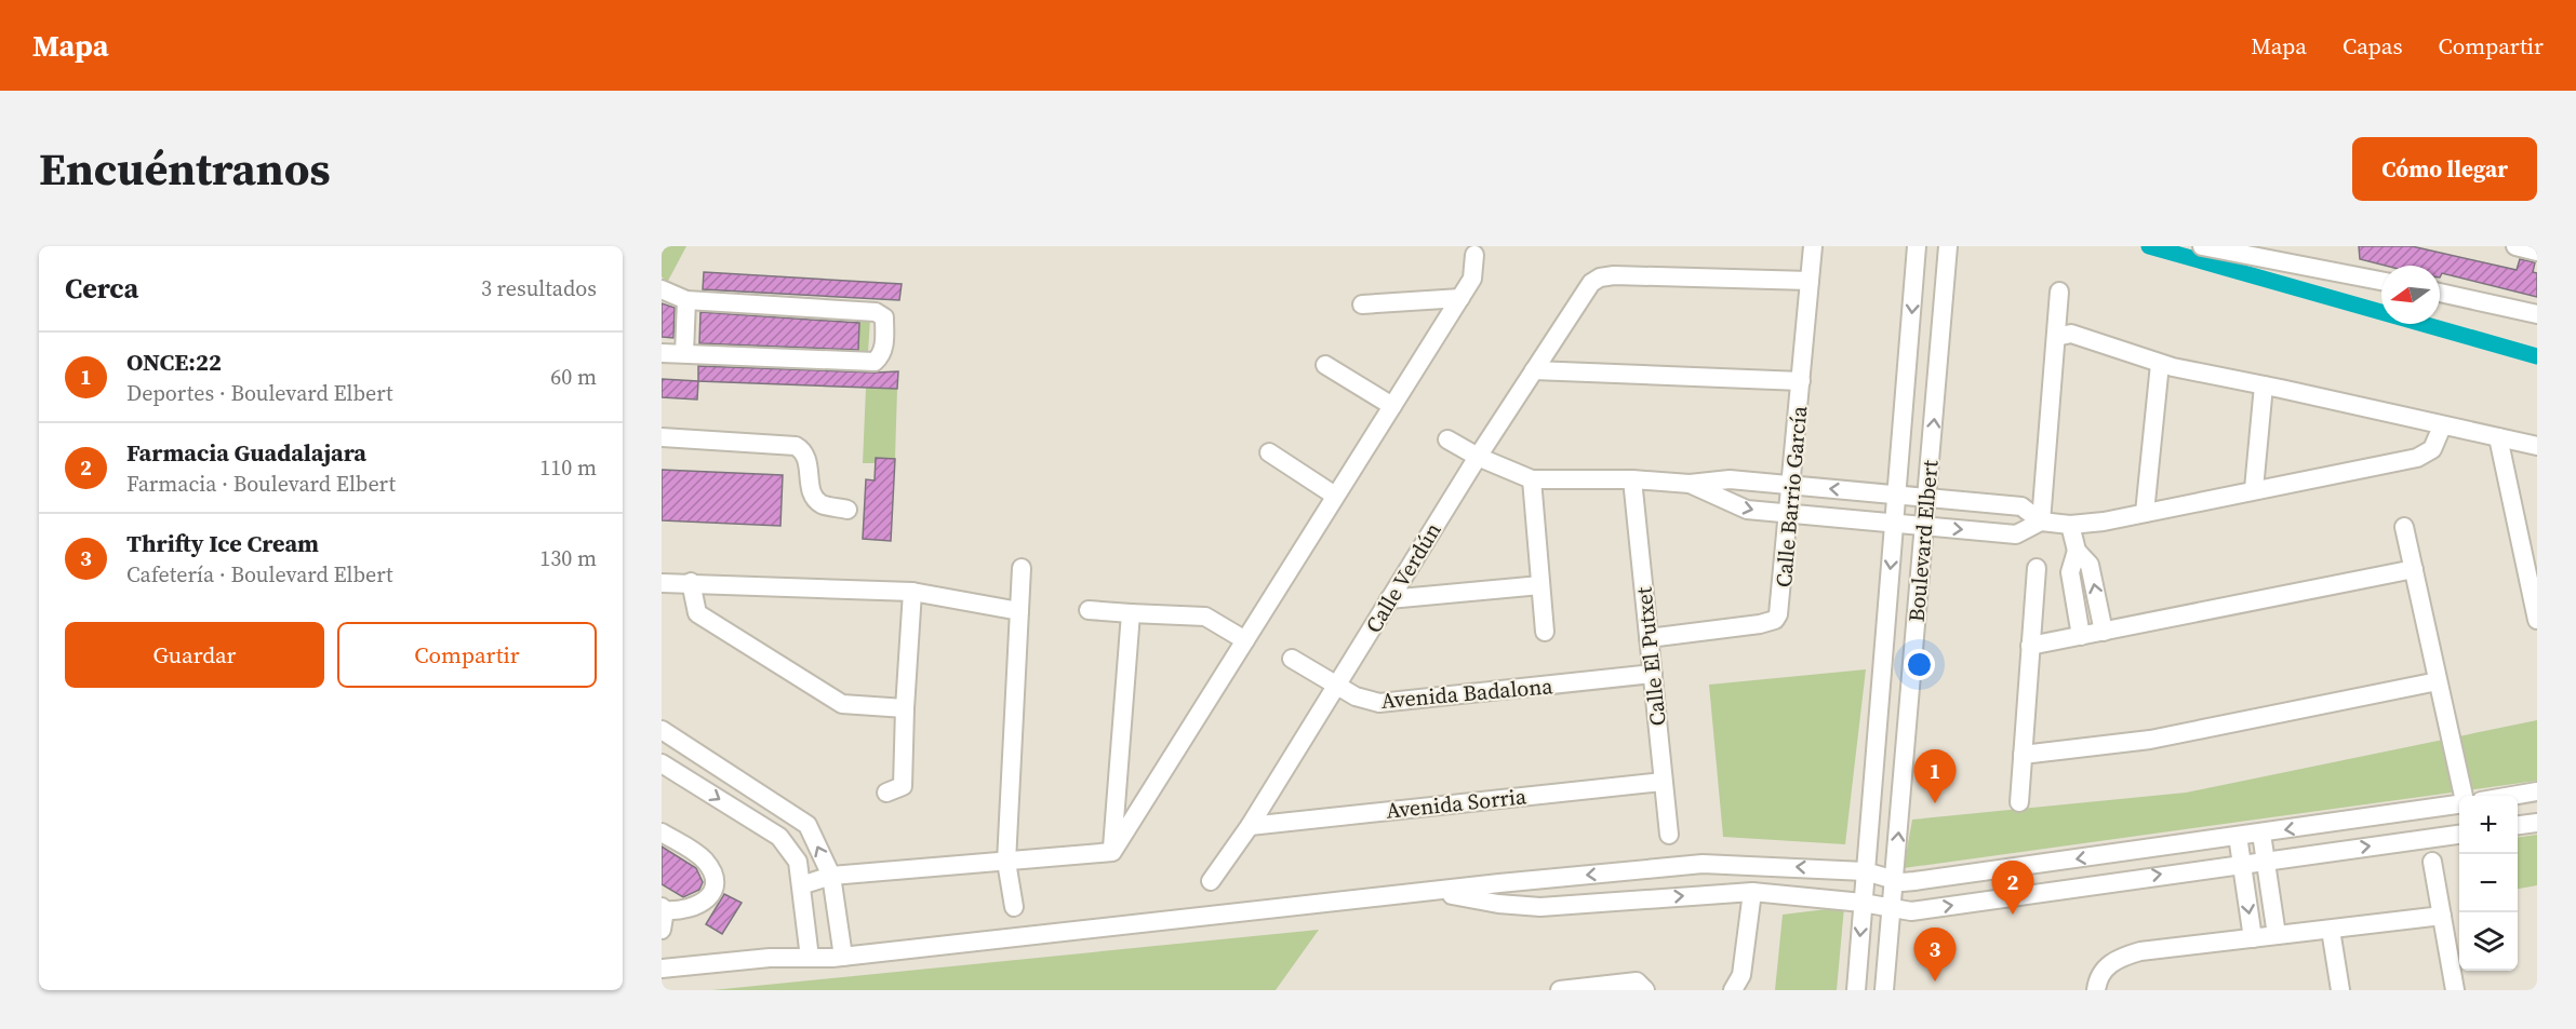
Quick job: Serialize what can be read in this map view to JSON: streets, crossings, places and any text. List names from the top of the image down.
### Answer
{
  "streets": {
    "street": [
      "Calle Barrio García",
      "Boulevard Elbert",
      "Calle Verdún",
      "Calle El Putxet",
      "Avenida Badalona",
      "Avenida Sorria"
    ]
  },
  "crossings": [
    ["Calle Barrio García", "Calle Verdún"],
    ["Calle Barrio García", "Calle El Putxet"],
    ["Calle Verdún", "Avenida Badalona"],
    ["Calle Verdún", "Avenida Sorria"],
    ["Calle El Putxet", "Avenida Badalona"],
    ["Calle El Putxet", "Avenida Sorria"]
  ],
  "north": "left",
  "page": {
    "header": "Mapa",
    "nav": ["Mapa", "Capas", "Compartir"],
    "title": "Encuéntranos",
    "buttons": [
      "Cómo llegar",
      ["Guardar", "Compartir"]
    ],
    "heading": ["Cerca", "3 resultados"],
    "list": [
      {
        "mark": "1",
        "name": "ONCE:22",
        "note": "Deportes · Boulevard Elbert",
        "value": "60 m"
      },
      {
        "mark": "2",
        "name": "Farmacia Guadalajara",
        "note": "Farmacia · Boulevard Elbert",
        "value": "110 m"
      },
      {
        "mark": "3",
        "name": "Thrifty Ice Cream",
        "note": "Cafetería · Boulevard Elbert",
        "value": "130 m"
      }
    ],
    "pins": ["1", "2", "3"],
    "map_buttons": ["+", "−"]
  }
}
